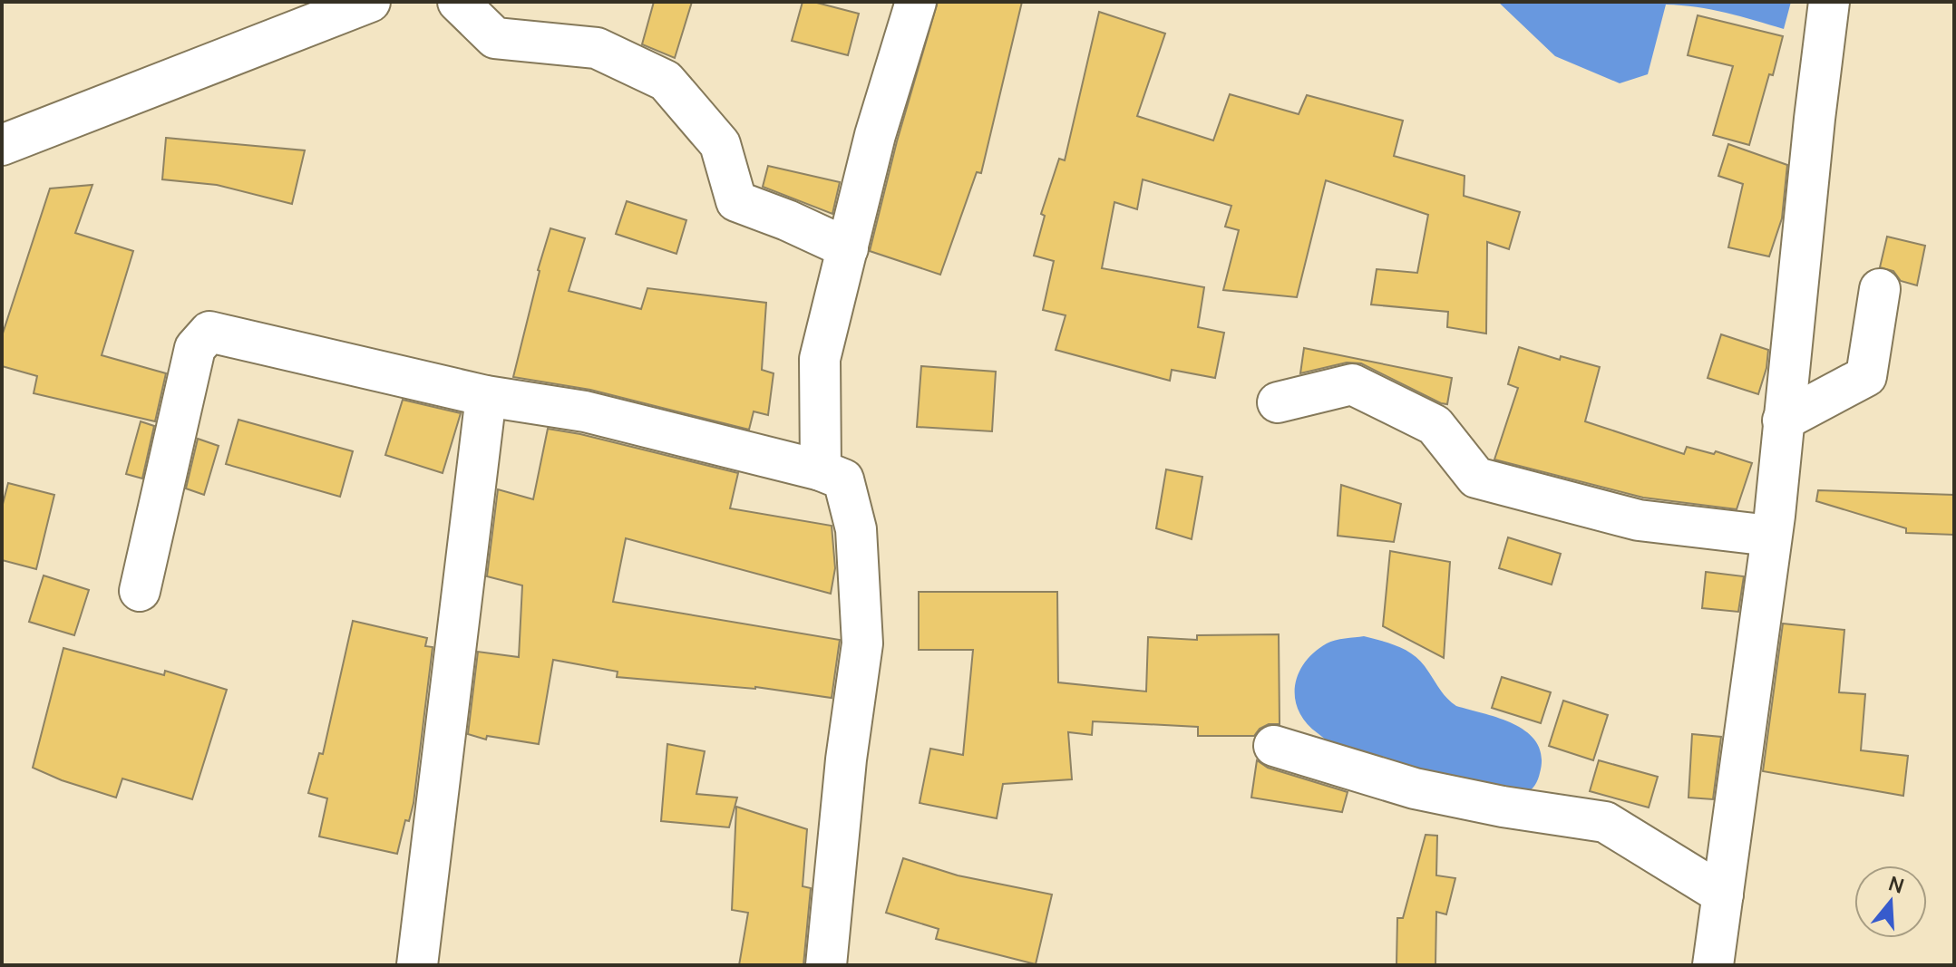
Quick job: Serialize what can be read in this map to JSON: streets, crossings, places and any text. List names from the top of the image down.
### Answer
{
  "north": "top"
}
